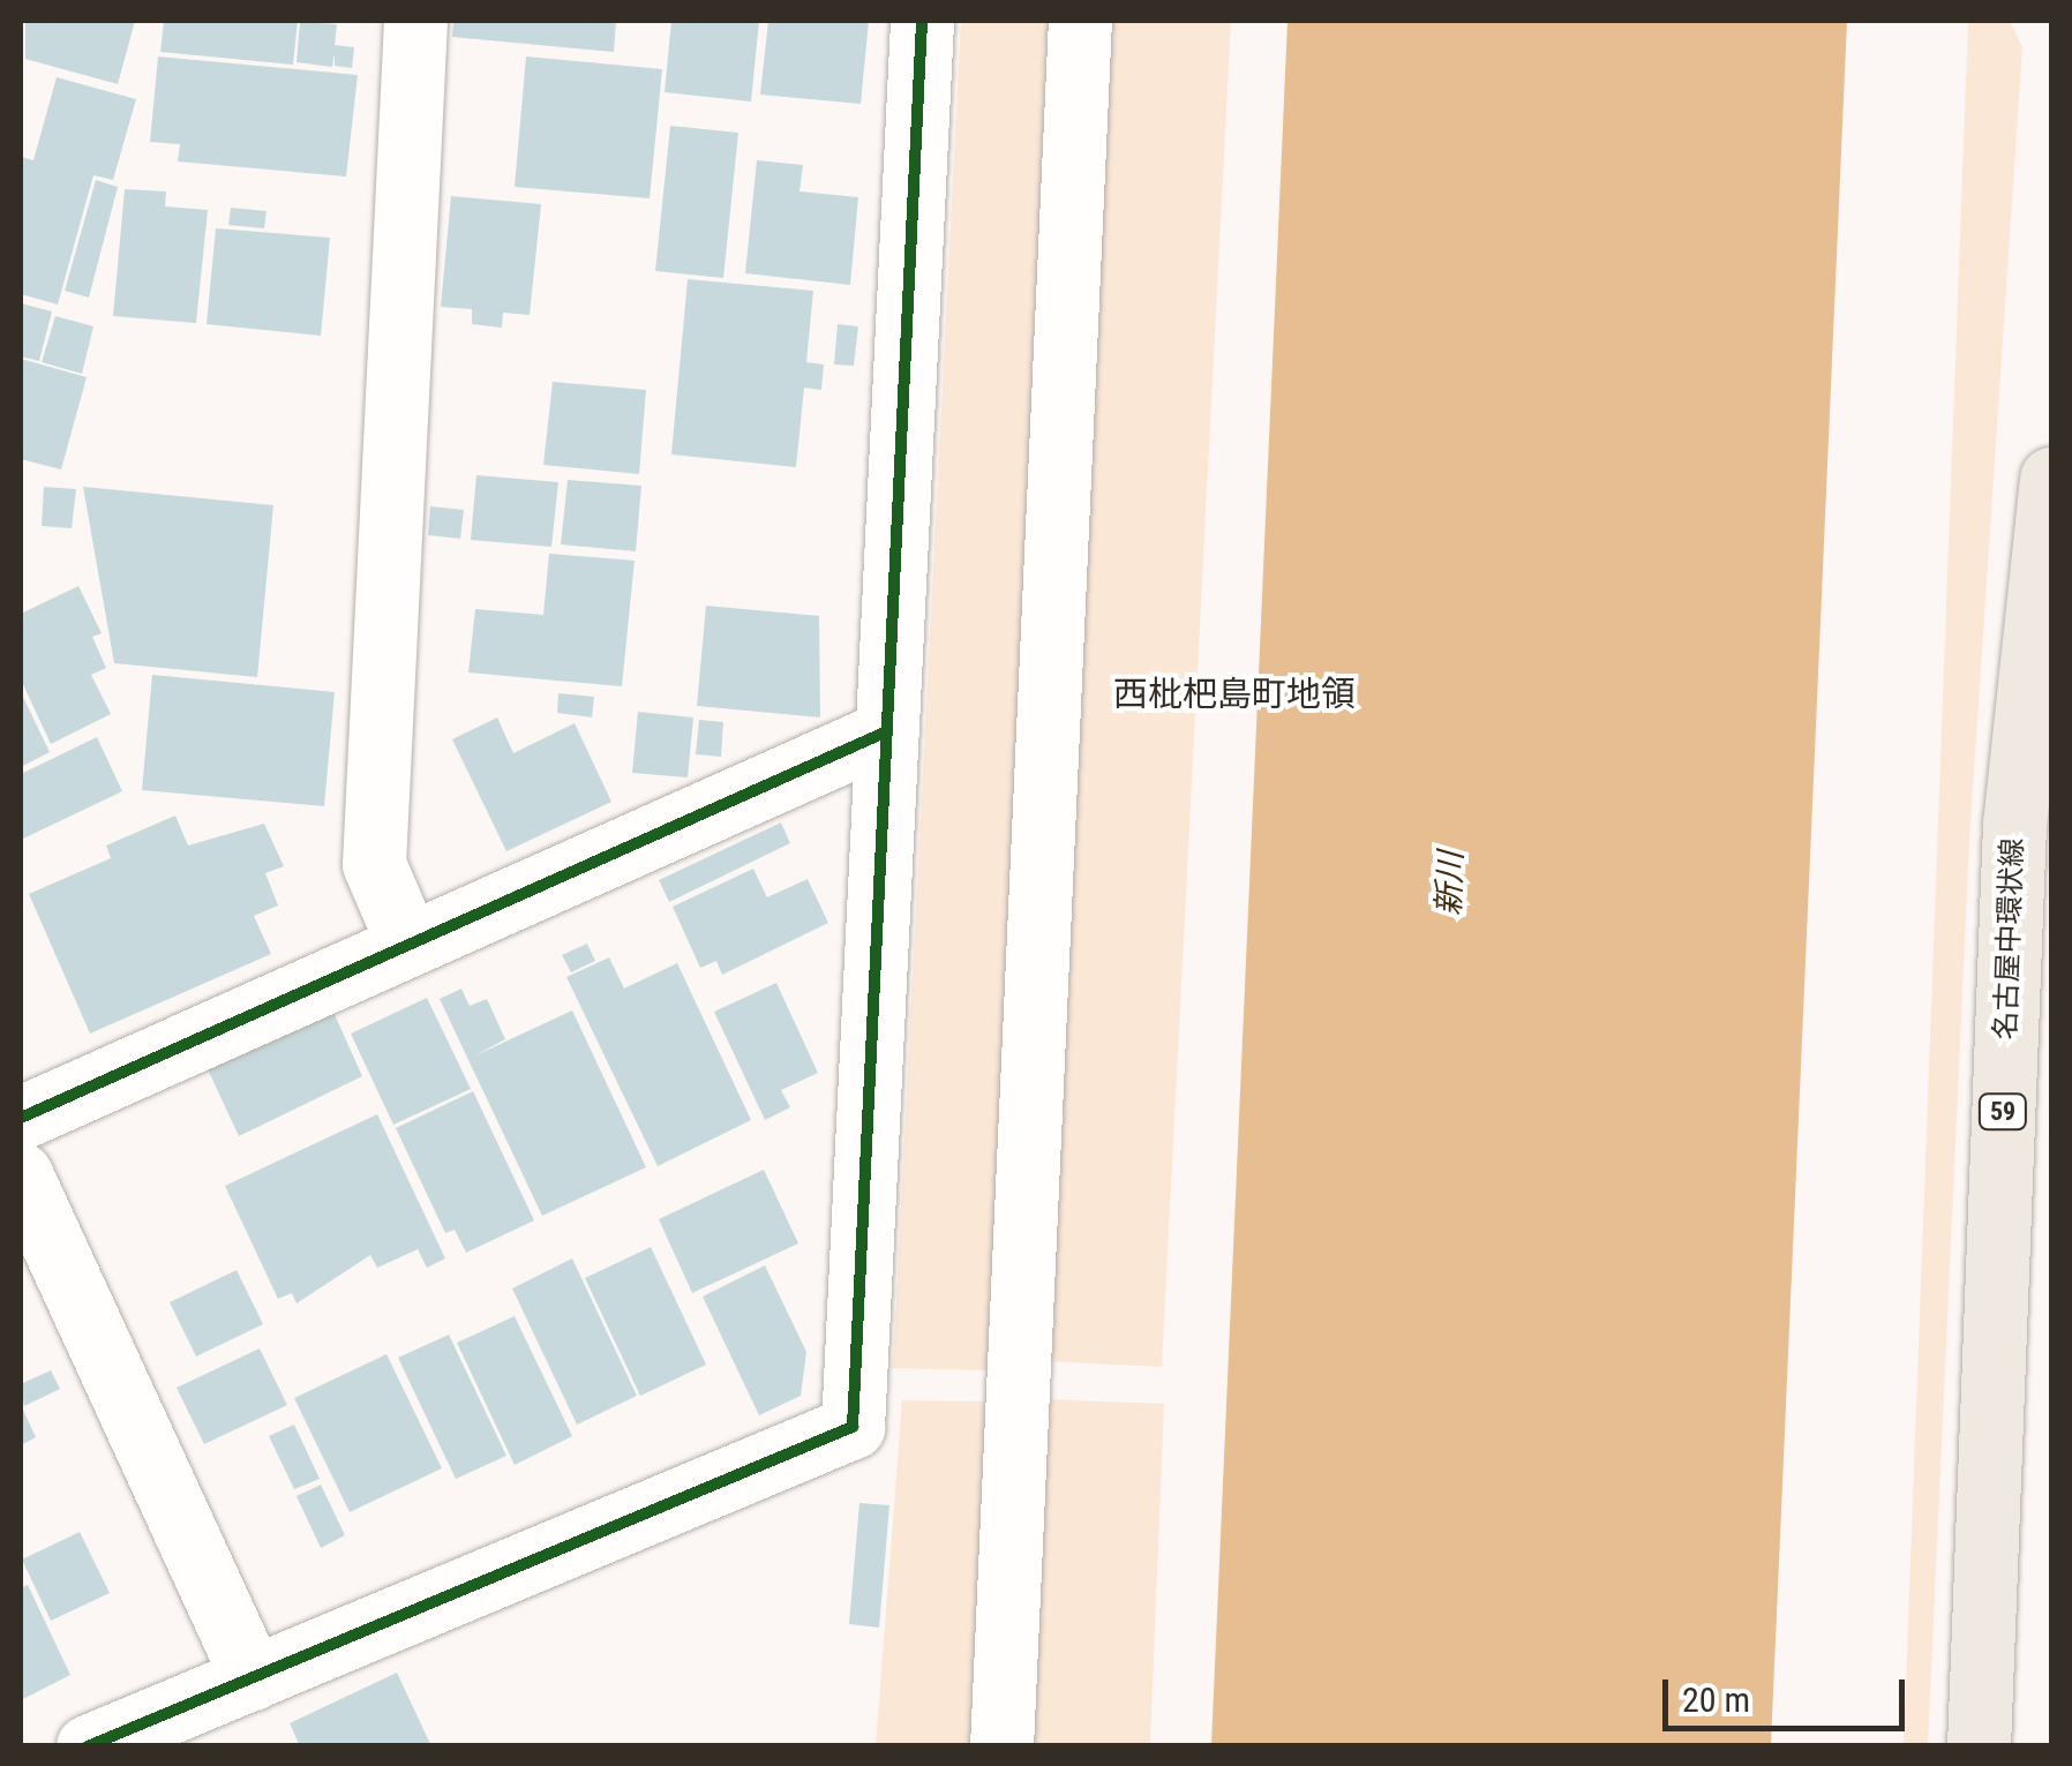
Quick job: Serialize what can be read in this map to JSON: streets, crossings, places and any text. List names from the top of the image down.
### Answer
{
  "streets": {
    "main road": ["名古屋中環状線", "59"]
  },
  "districts": ["西枇杷島町地領"],
  "water": ["新川"],
  "scale_bar": "20 m"
}
